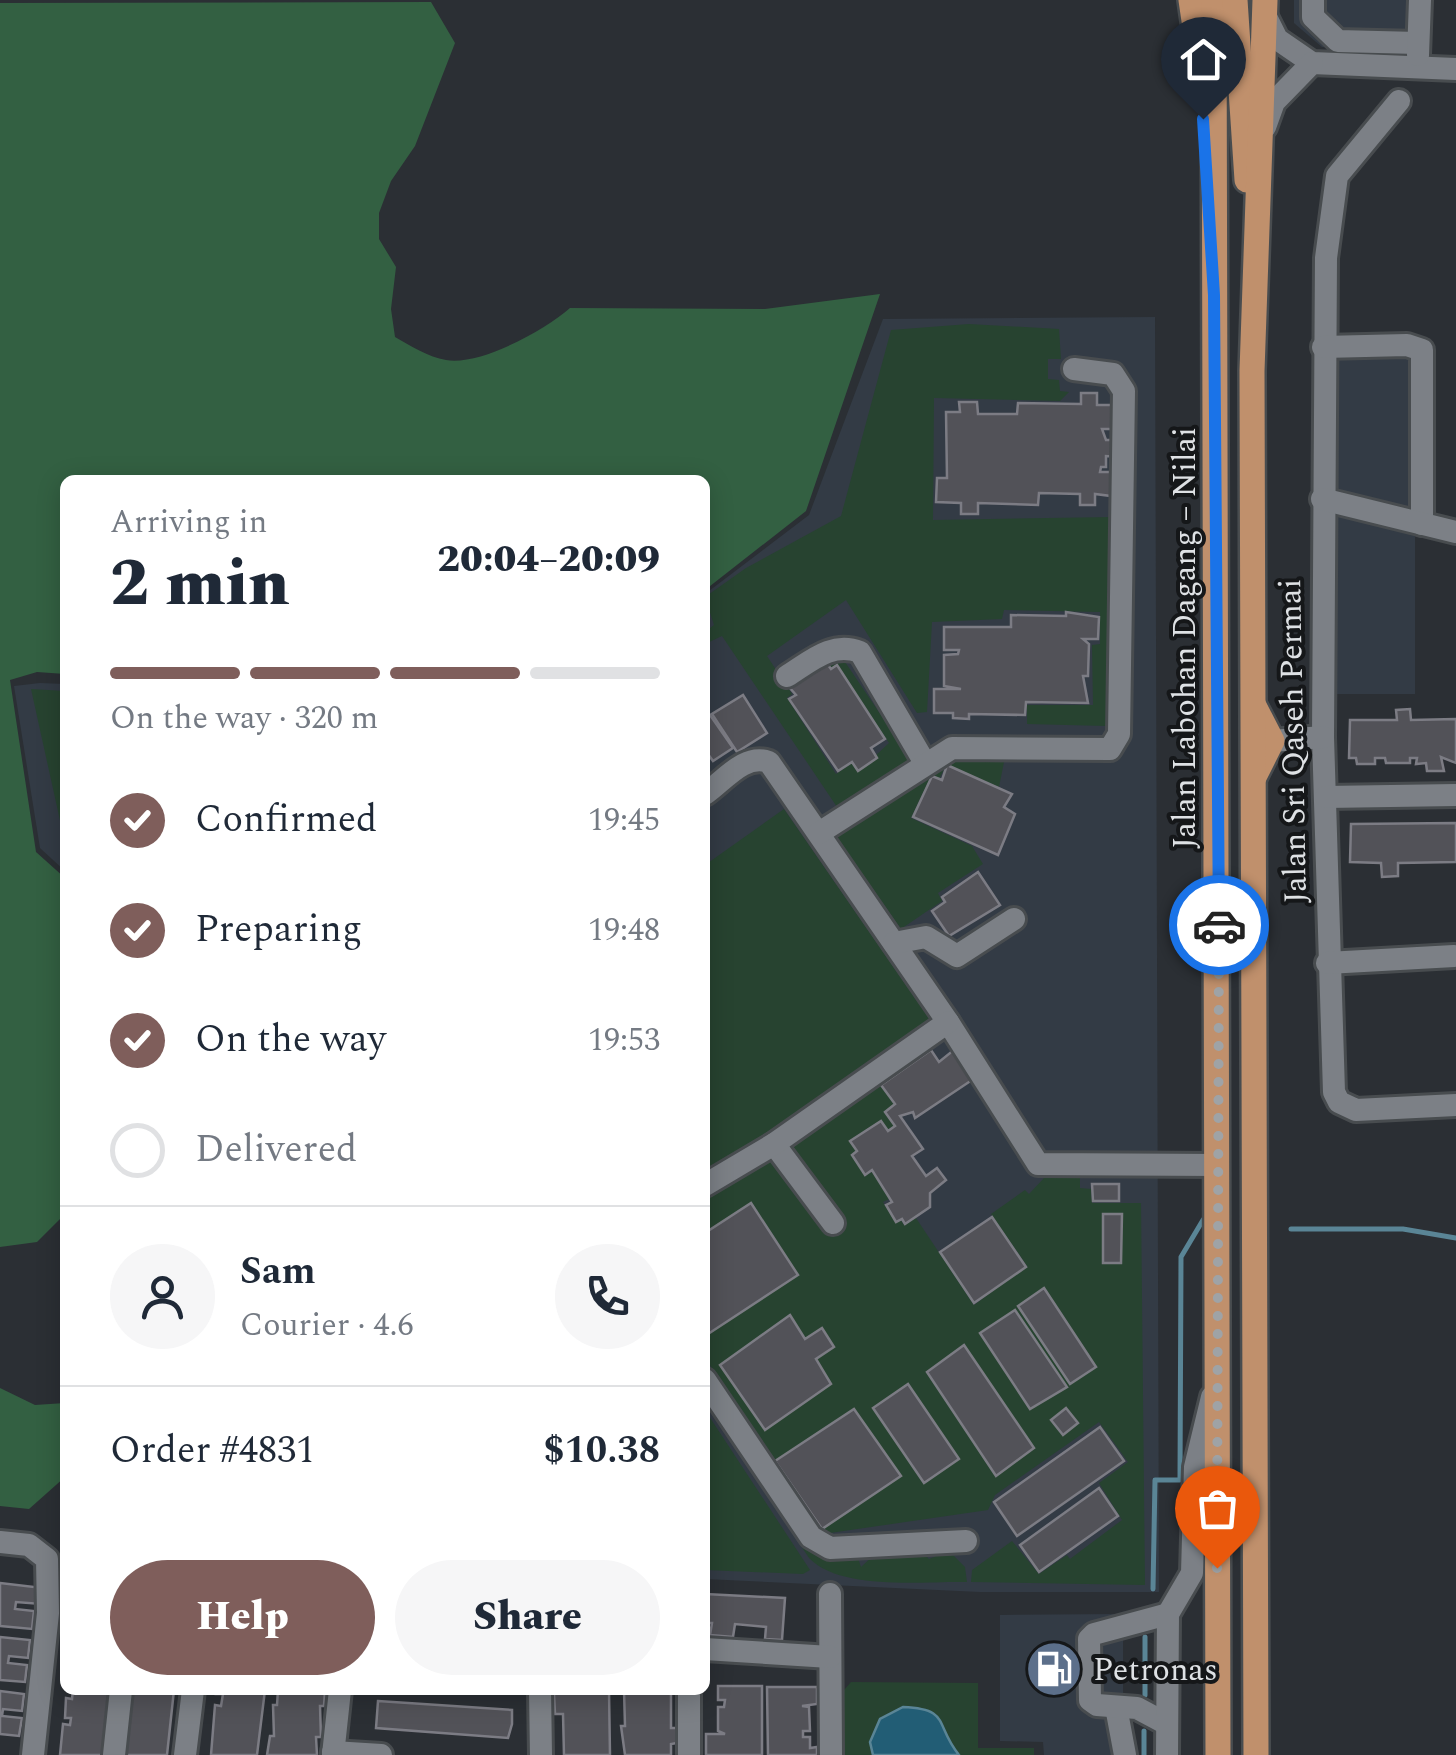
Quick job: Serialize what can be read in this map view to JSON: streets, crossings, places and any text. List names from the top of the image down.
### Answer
{
  "streets": {
    "main road": ["Jalan Labohan Dagang ‒ Nilai"],
    "street": ["Jalan Sri Qaseh Permai"]
  },
  "places": {
    "fuel station": ["Petronas"]
  },
  "page": {
    "heading": ["2 min", "Arriving in", "20:04–20:09"],
    "panel": [
      "Sam",
      "Courier · 4.6",
      "Order #4831",
      "$10.38"
    ],
    "bar": "On the way · 320 m",
    "list": [
      ["Confirmed", "19:45"],
      ["Preparing", "19:48"],
      ["On the way", "19:53"],
      "Delivered"
    ],
    "buttons": ["Help", "Share"]
  }
}
